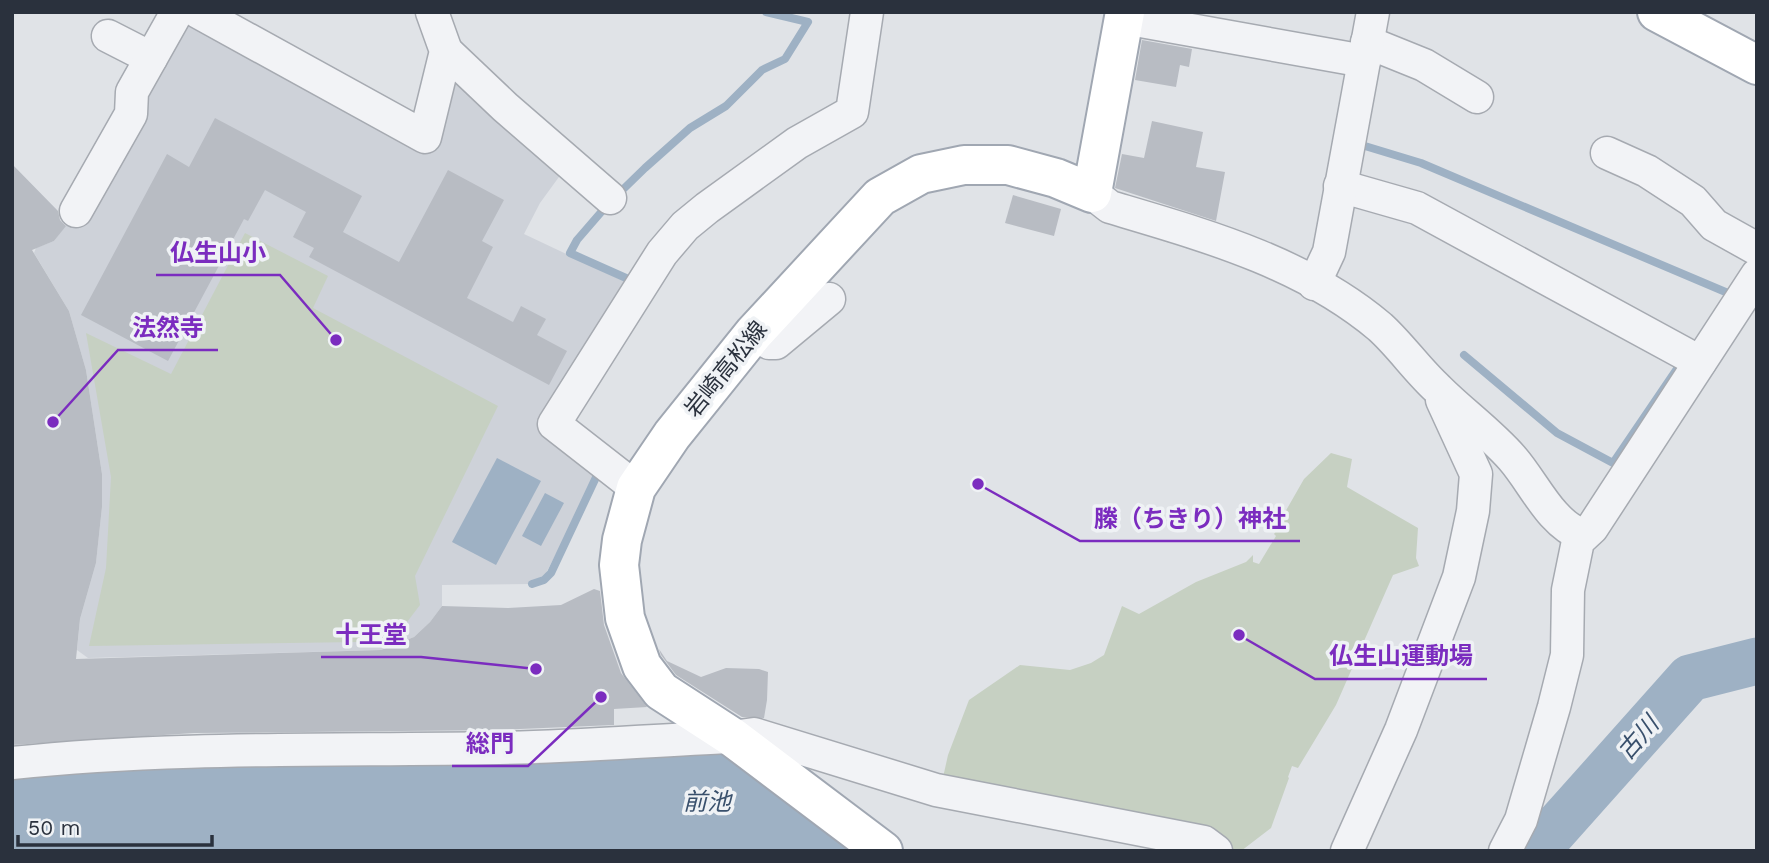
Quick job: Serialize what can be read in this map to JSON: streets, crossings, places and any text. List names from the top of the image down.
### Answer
{
  "streets": {
    "main road": ["岩崎高松線"]
  },
  "water": ["古川", "前池"],
  "places": [
    "仏生山小",
    "法然寺",
    "榺（ちきり）神社",
    "仏生山運動場",
    "十王堂",
    "総門"
  ],
  "scale_bar": "50 m"
}
